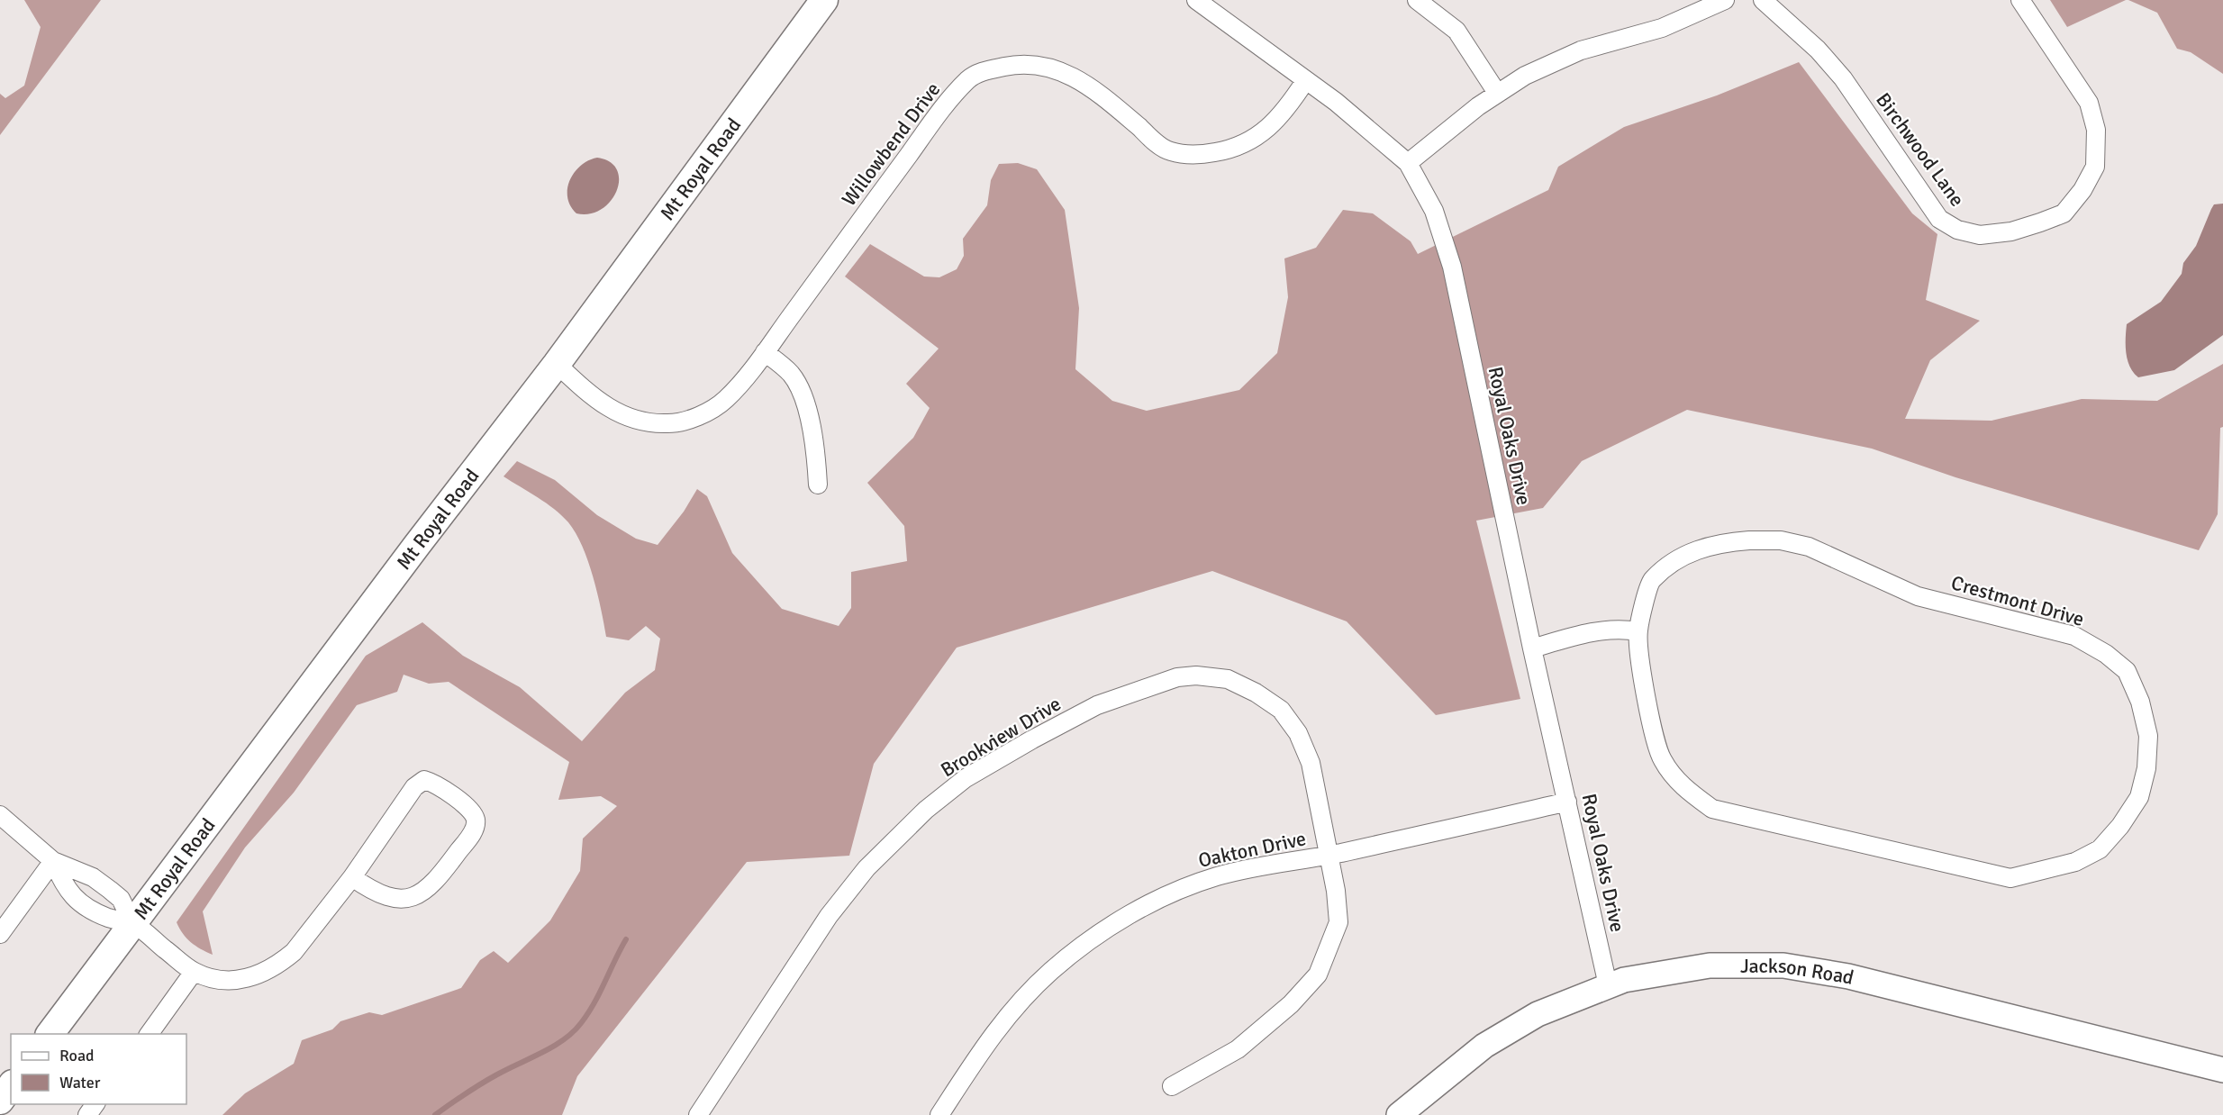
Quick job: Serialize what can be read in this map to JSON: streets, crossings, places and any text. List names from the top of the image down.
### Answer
{
  "streets": {
    "main road": ["Mt Royal Road"],
    "street": [
      "Willowbend Drive",
      "Birchwood Lane",
      "Royal Oaks Drive",
      "Crestmont Drive",
      "Brookview Drive",
      "Oakton Drive",
      "Jackson Road"
    ]
  },
  "crossings": [
    ["Willowbend Drive", "Mt Royal Road"],
    ["Willowbend Drive", "Royal Oaks Drive"],
    ["Royal Oaks Drive", "Oakton Drive"],
    ["Royal Oaks Drive", "Jackson Road"],
    ["Brookview Drive", "Oakton Drive"]
  ],
  "legend": ["Road", "Water"]
}
